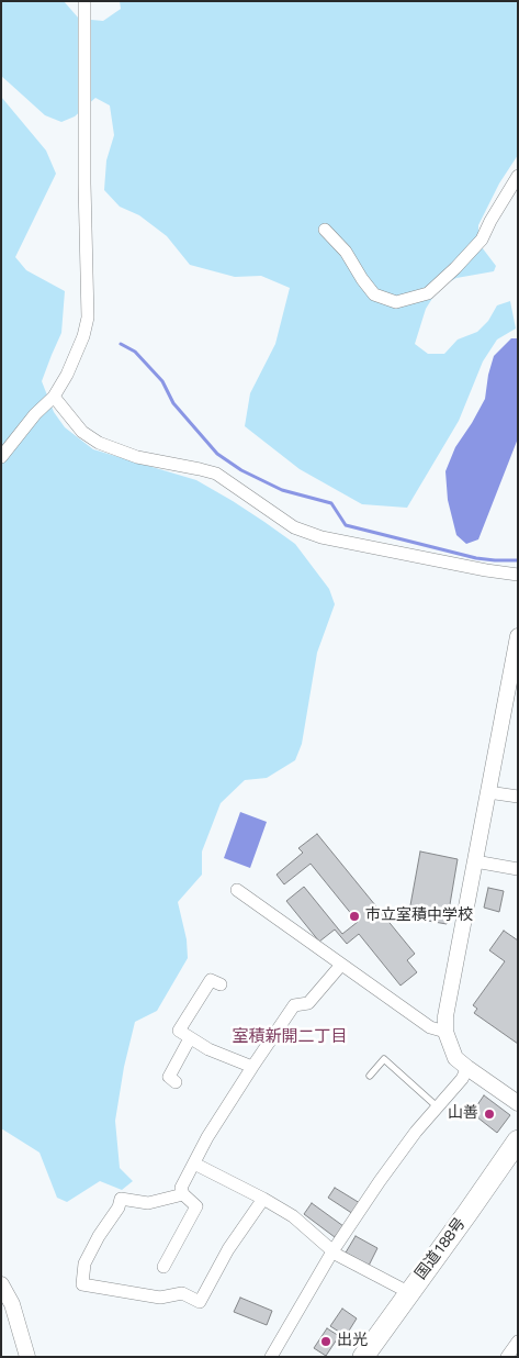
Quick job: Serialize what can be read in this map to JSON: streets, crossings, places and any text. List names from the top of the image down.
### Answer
{
  "streets": {
    "highway": ["国道188号"]
  },
  "districts": ["室積新開二丁目"],
  "places": ["市立室積中学校", "山善", "出光"]
}
